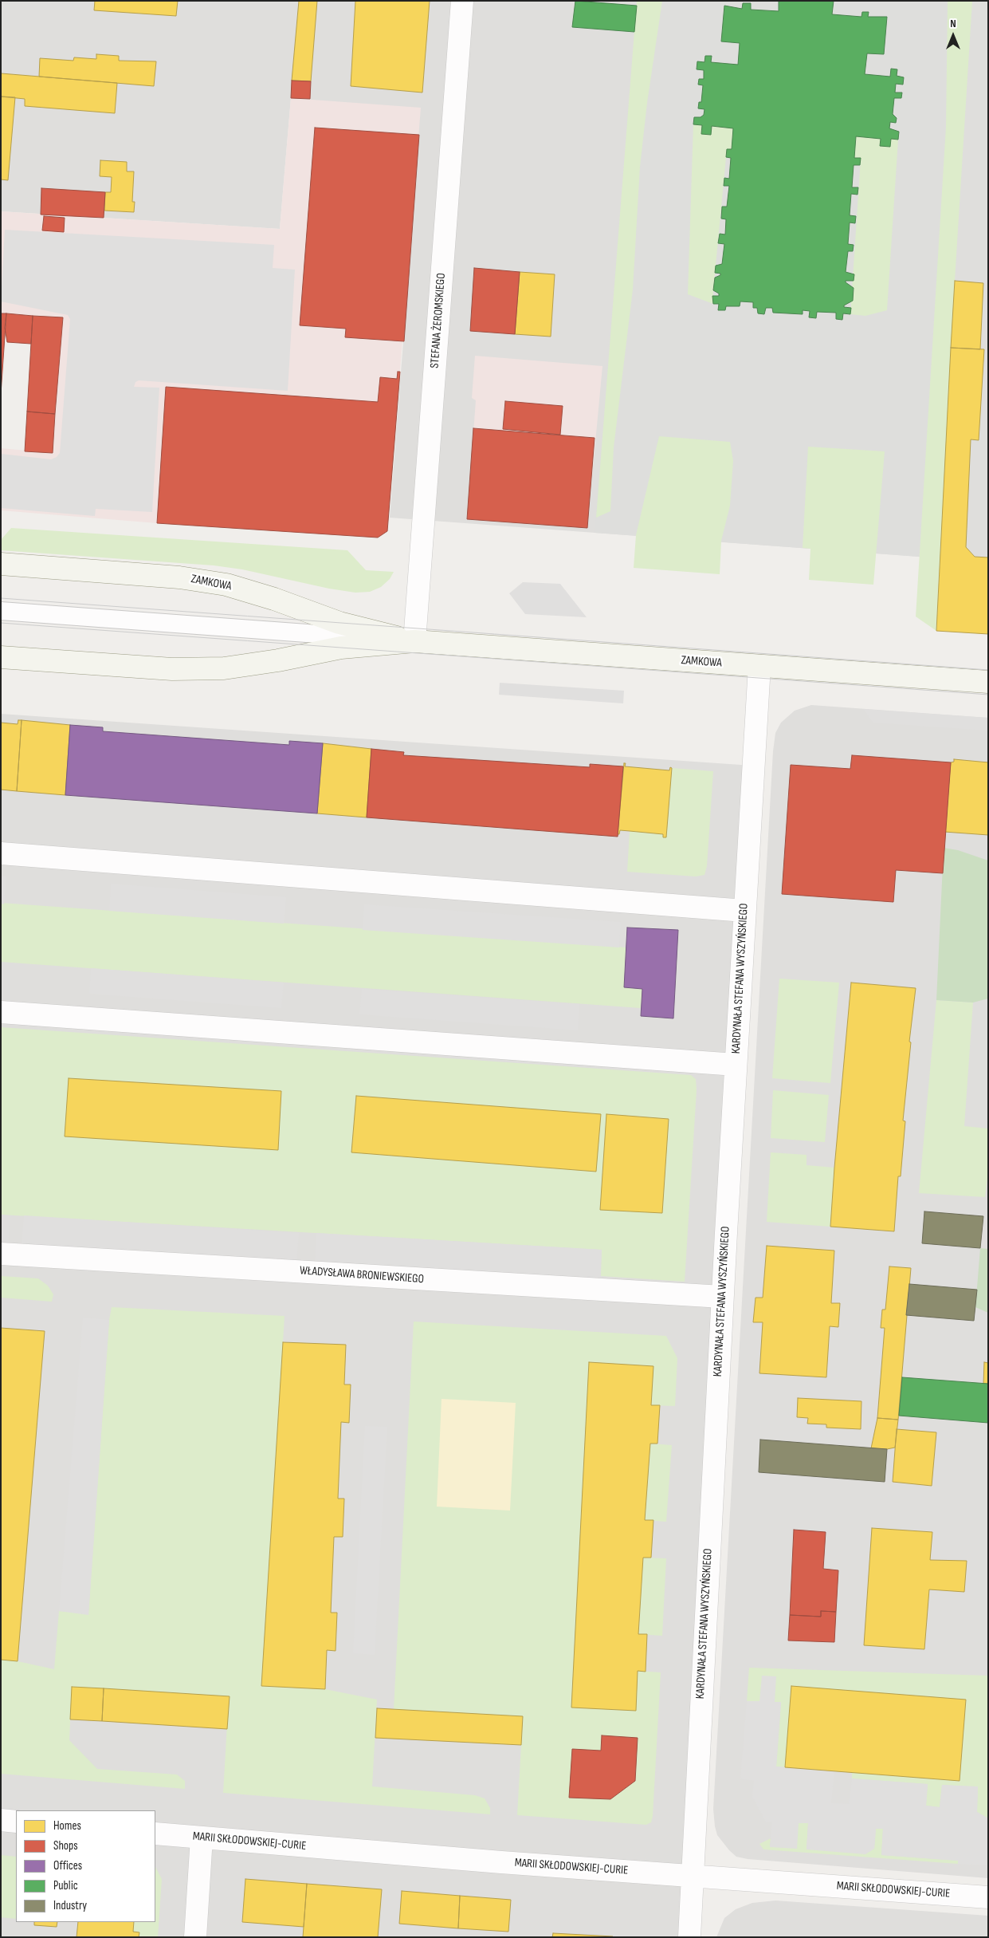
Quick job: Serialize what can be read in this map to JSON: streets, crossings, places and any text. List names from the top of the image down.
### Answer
{
  "streets": {
    "street": [
      "STEFANA ŻEROMSKIEGO",
      "ZAMKOWA",
      "KARDYNAŁA STEFANA WYSZYŃSKIEGO",
      "WŁADYSŁAWA BRONIEWSKIEGO",
      "MARII SKŁODOWSKIEJ-CURIE"
    ]
  },
  "crossings": [
    ["STEFANA ŻEROMSKIEGO", "ZAMKOWA"],
    ["ZAMKOWA", "KARDYNAŁA STEFANA WYSZYŃSKIEGO"],
    ["KARDYNAŁA STEFANA WYSZYŃSKIEGO", "WŁADYSŁAWA BRONIEWSKIEGO"],
    ["KARDYNAŁA STEFANA WYSZYŃSKIEGO", "MARII SKŁODOWSKIEJ-CURIE"]
  ],
  "legend": [
    "Homes",
    "Shops",
    "Offices",
    "Public",
    "Industry"
  ],
  "north": "top"
}
